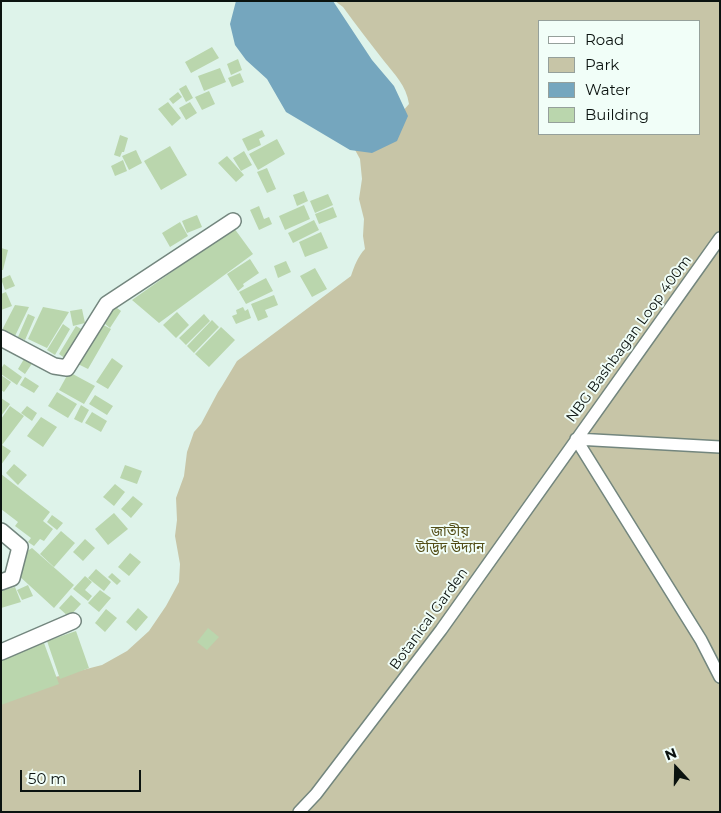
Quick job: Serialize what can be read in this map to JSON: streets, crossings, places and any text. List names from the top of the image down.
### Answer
{
  "streets": {
    "street": ["NBG Bashbagan Loop 400m", "Botanical Garden"]
  },
  "crossings": [
    ["NBG Bashbagan Loop 400m", "Botanical Garden"]
  ],
  "parks": ["জাতীয় উদ্ভিদ উদ্যান"],
  "legend": [
    "Road",
    "Park",
    "Water",
    "Building"
  ],
  "scale_bar": "50 m",
  "north": "top"
}
